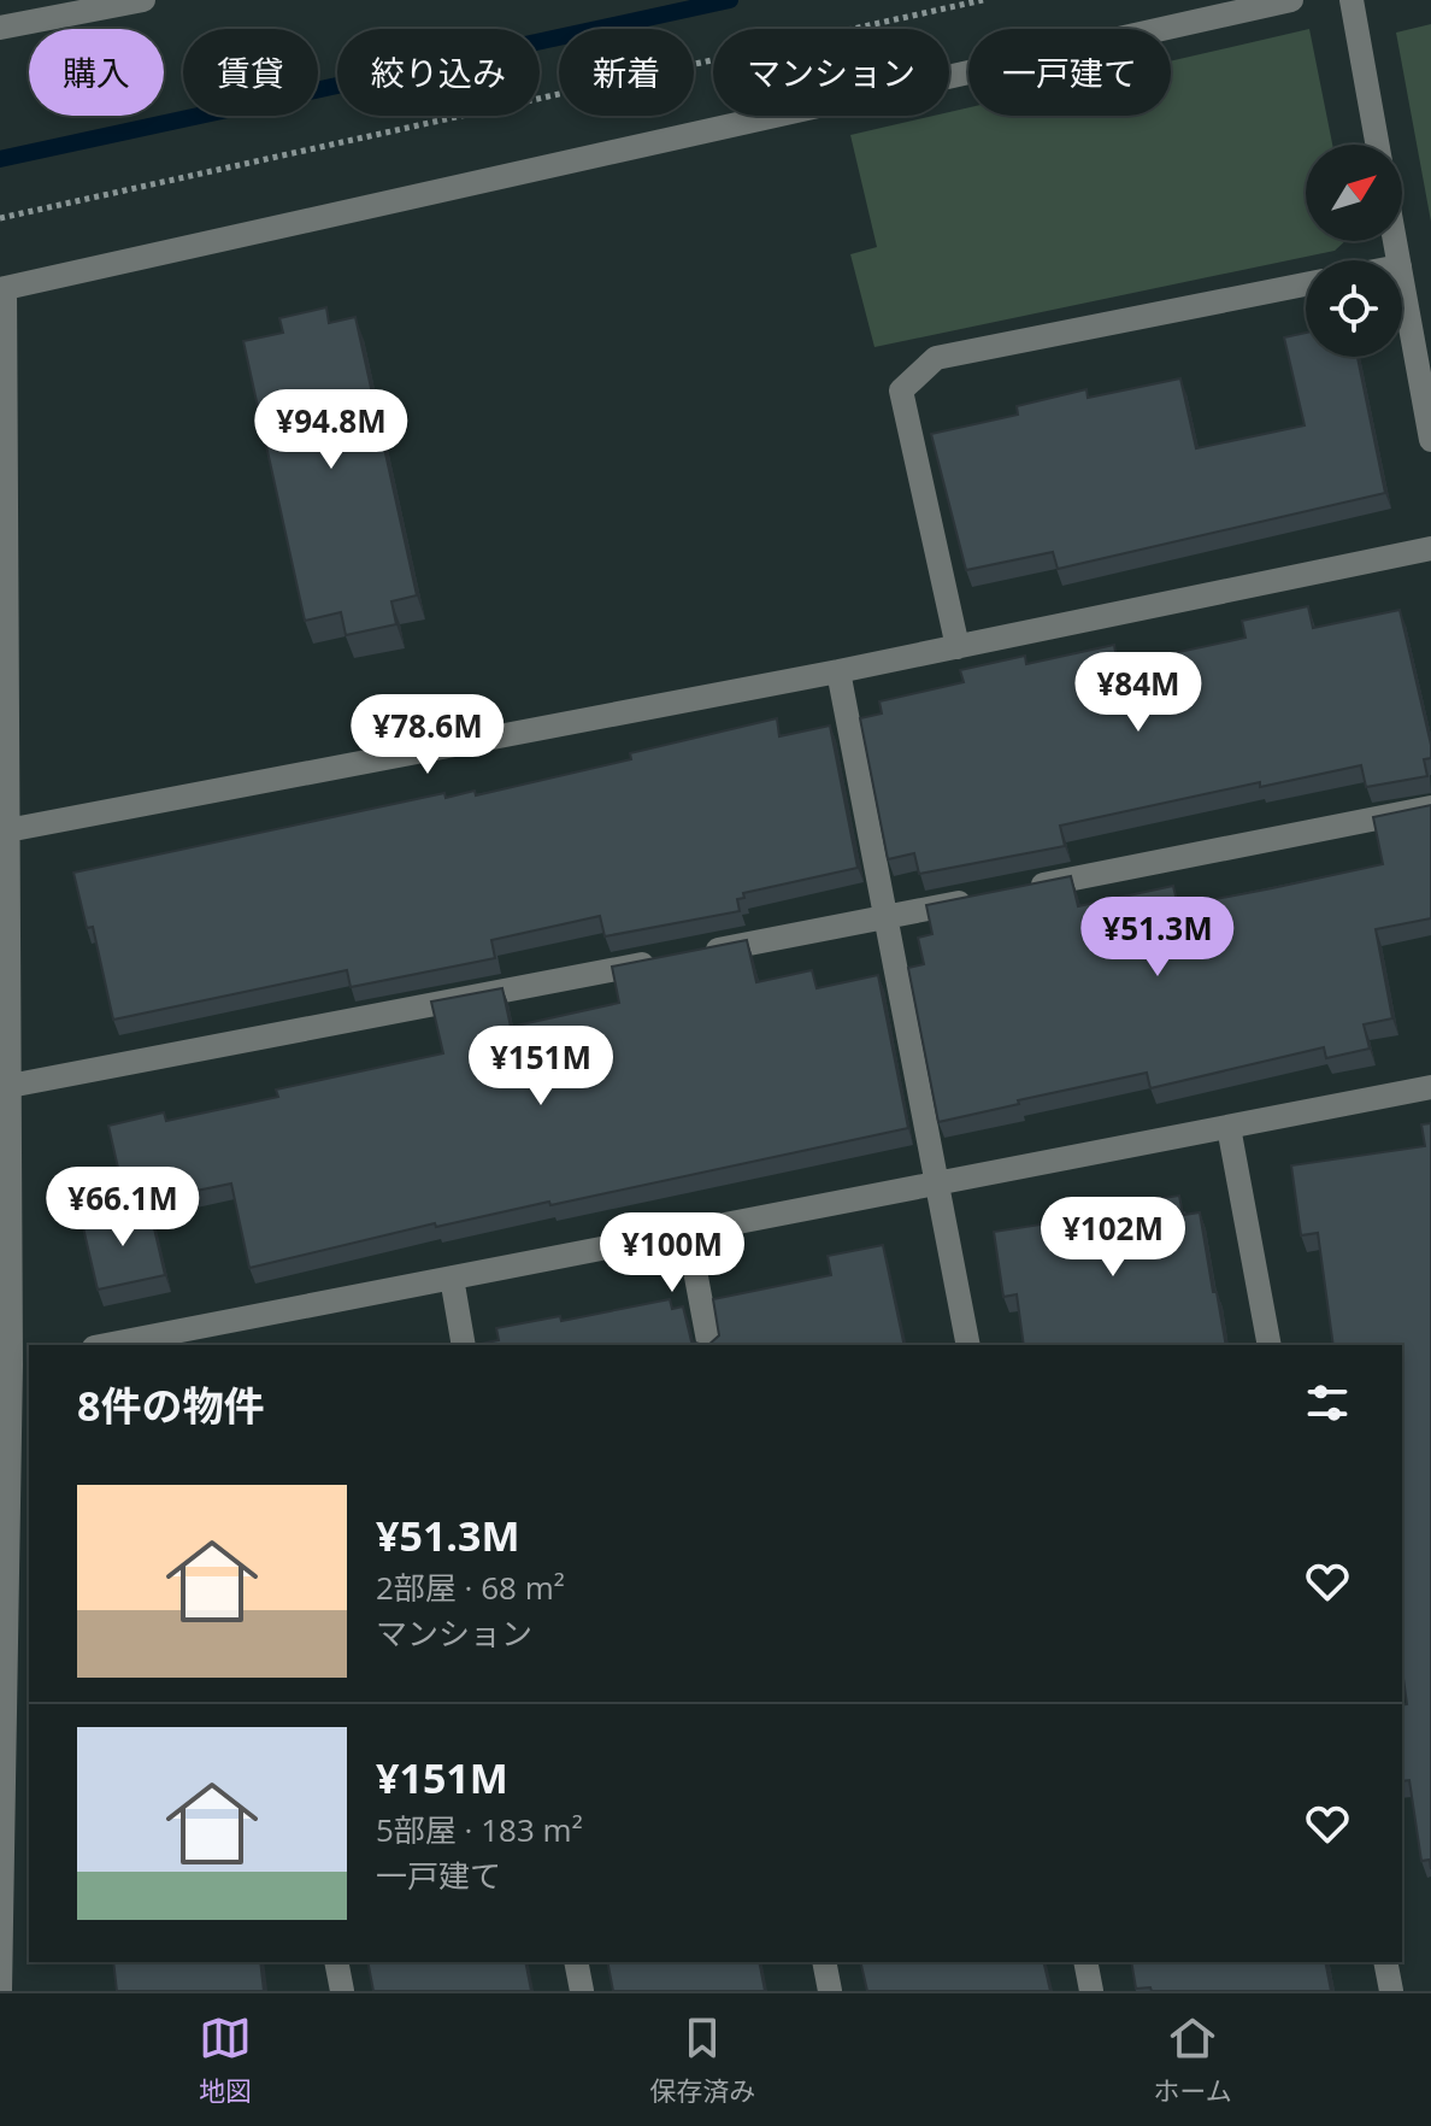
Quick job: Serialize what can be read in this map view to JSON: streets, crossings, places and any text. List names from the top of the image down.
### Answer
{
  "north": "top right",
  "page": {
    "chip": [
      "購入",
      "賃貸",
      "絞り込み",
      "新着",
      "マンション",
      "一戸建て"
    ],
    "price": [
      "¥94.8M",
      "¥84M",
      "¥78.6M",
      "¥51.3M",
      "¥151M",
      "¥66.1M",
      "¥102M",
      "¥100M"
    ],
    "heading": "8件の物件",
    "list": [
      {
        "name": "¥51.3M",
        "note": "2部屋 · 68 m² · マンション"
      },
      {
        "name": "¥151M",
        "note": "5部屋 · 183 m² · 一戸建て"
      }
    ],
    "tabs": ["地図", "保存済み", "ホーム"]
  }
}
